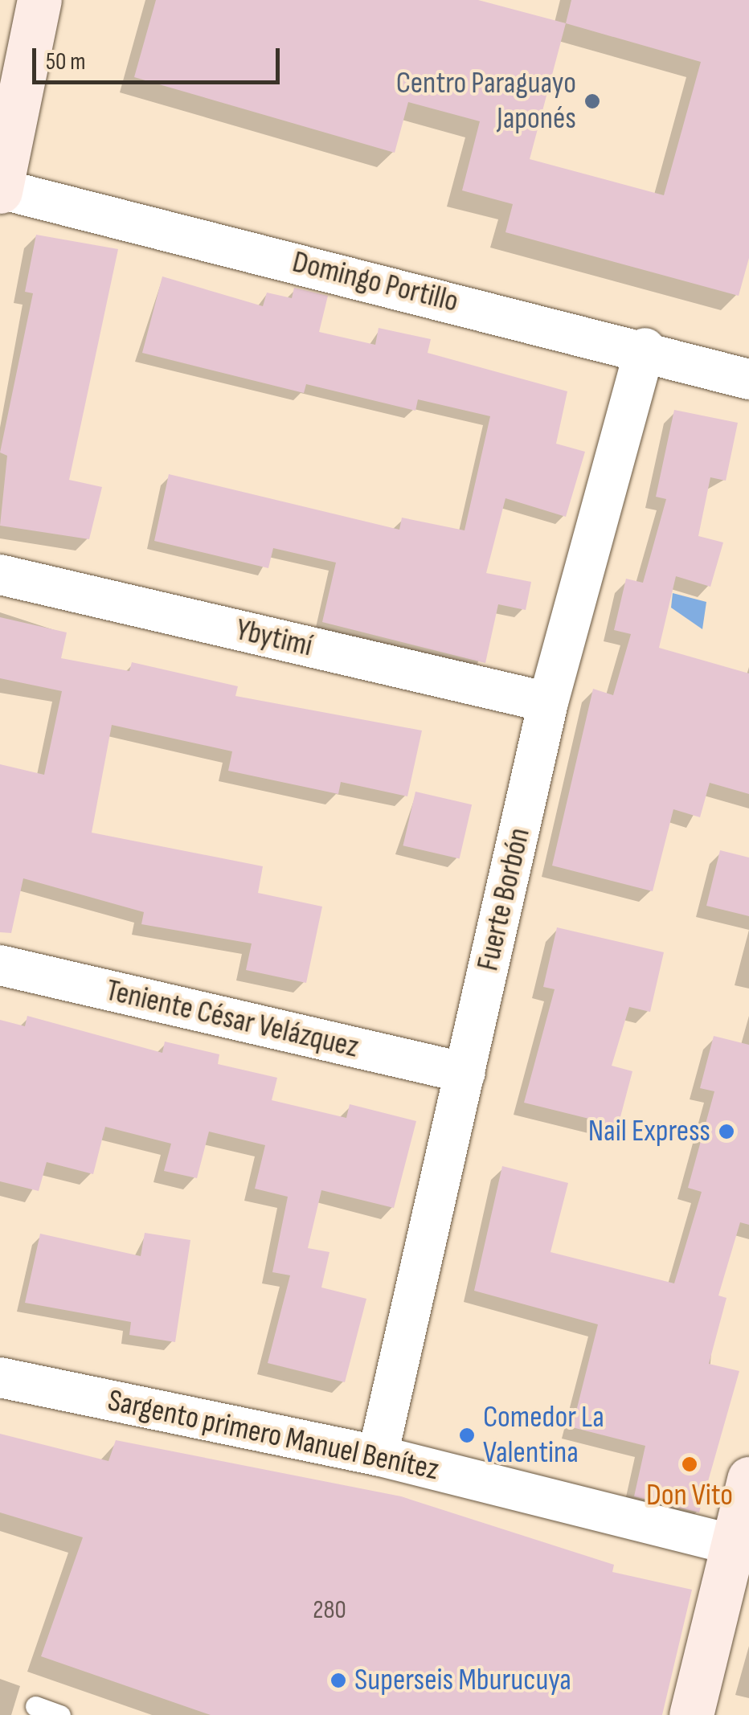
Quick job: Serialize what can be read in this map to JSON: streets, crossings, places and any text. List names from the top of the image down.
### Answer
{
  "streets": {
    "street": [
      "Domingo Portillo",
      "Ybytimí",
      "Fuerte Borbón",
      "Teniente César Velázquez",
      "Sargento primero Manuel Benítez"
    ]
  },
  "crossings": [
    ["Domingo Portillo", "Fuerte Borbón"],
    ["Ybytimí", "Fuerte Borbón"],
    ["Fuerte Borbón", "Teniente César Velázquez"],
    ["Fuerte Borbón", "Sargento primero Manuel Benítez"]
  ],
  "places": [
    "Centro Paraguayo Japonés",
    "Nail Express",
    "Comedor La Valentina",
    "Don Vito",
    "Superseis Mburucuya"
  ],
  "house_numbers": ["280"],
  "scale_bar": "50 m"
}
